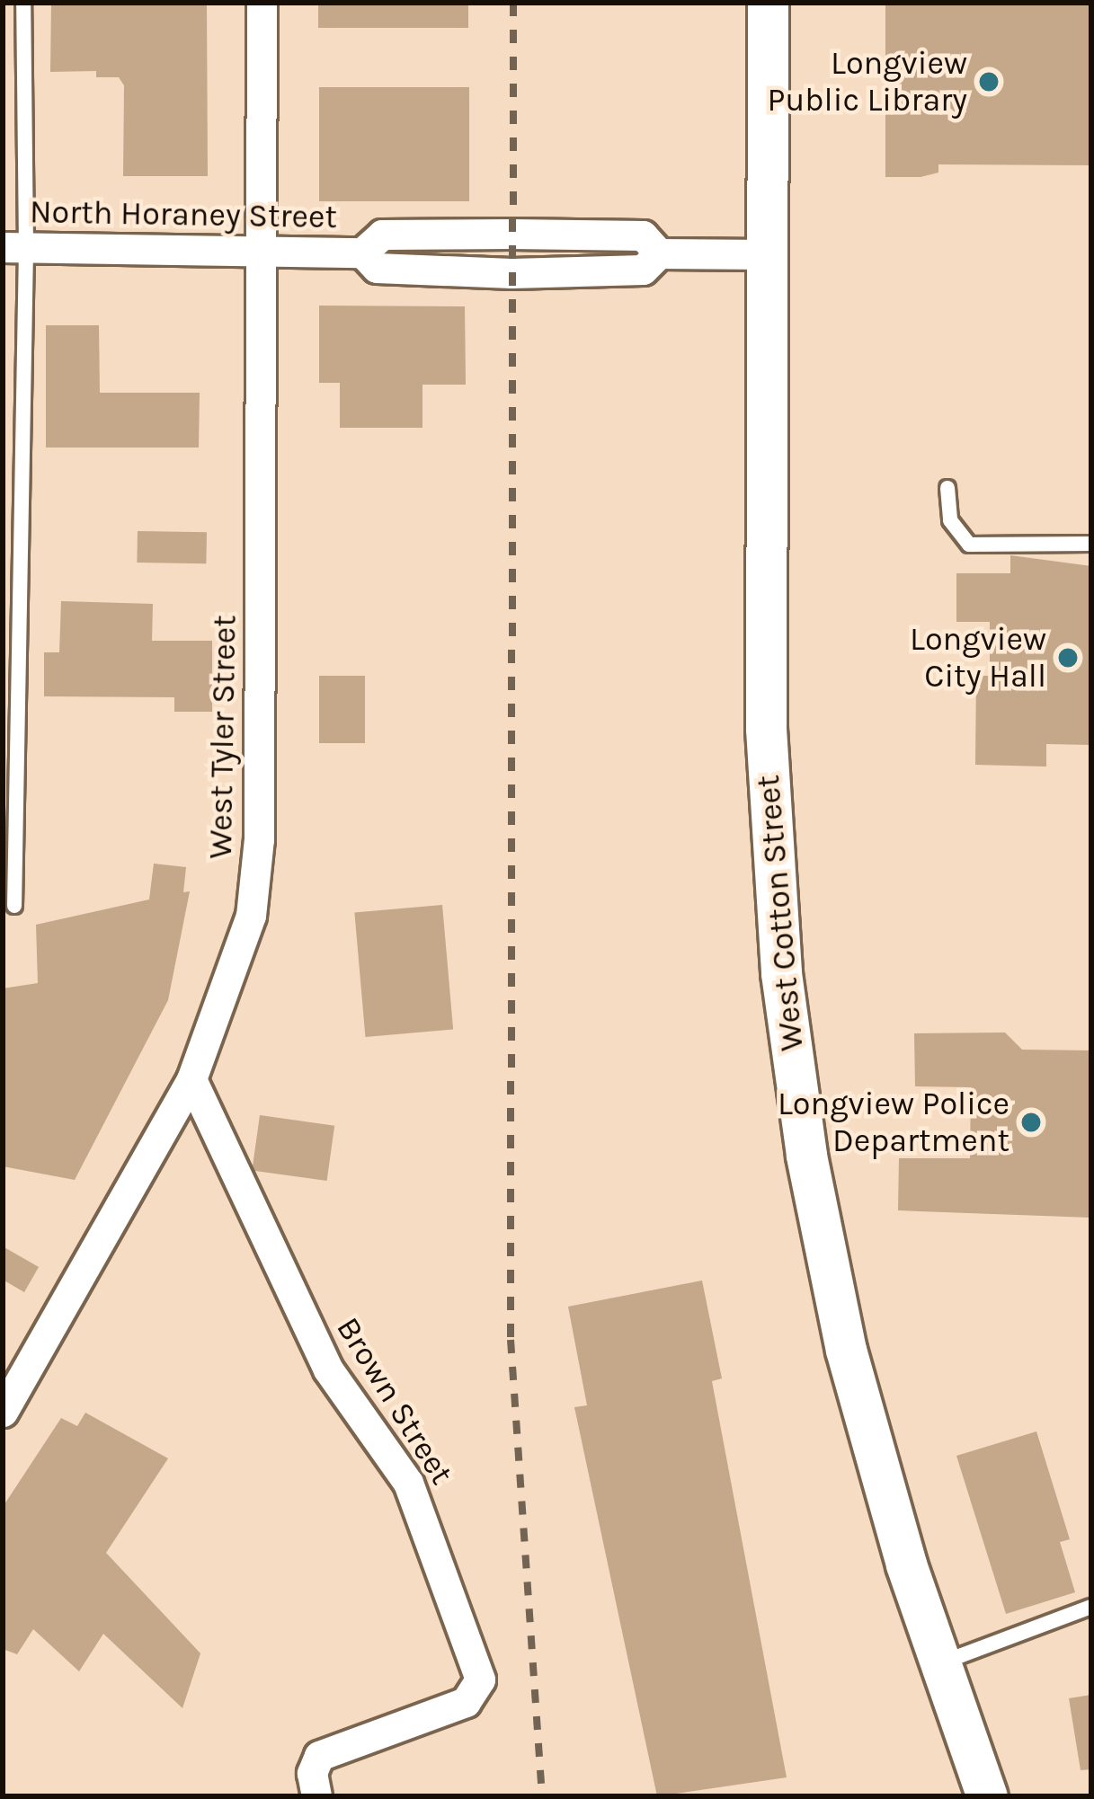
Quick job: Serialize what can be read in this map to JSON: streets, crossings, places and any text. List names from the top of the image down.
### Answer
{
  "streets": {
    "main road": ["West Cotton Street"],
    "street": ["North Horaney Street", "West Tyler Street", "Brown Street"]
  },
  "crossings": [
    ["North Horaney Street", "West Tyler Street"],
    ["West Tyler Street", "Brown Street"]
  ],
  "places": ["Longview Public Library", "Longview City Hall", "Longview Police Department"]
}
